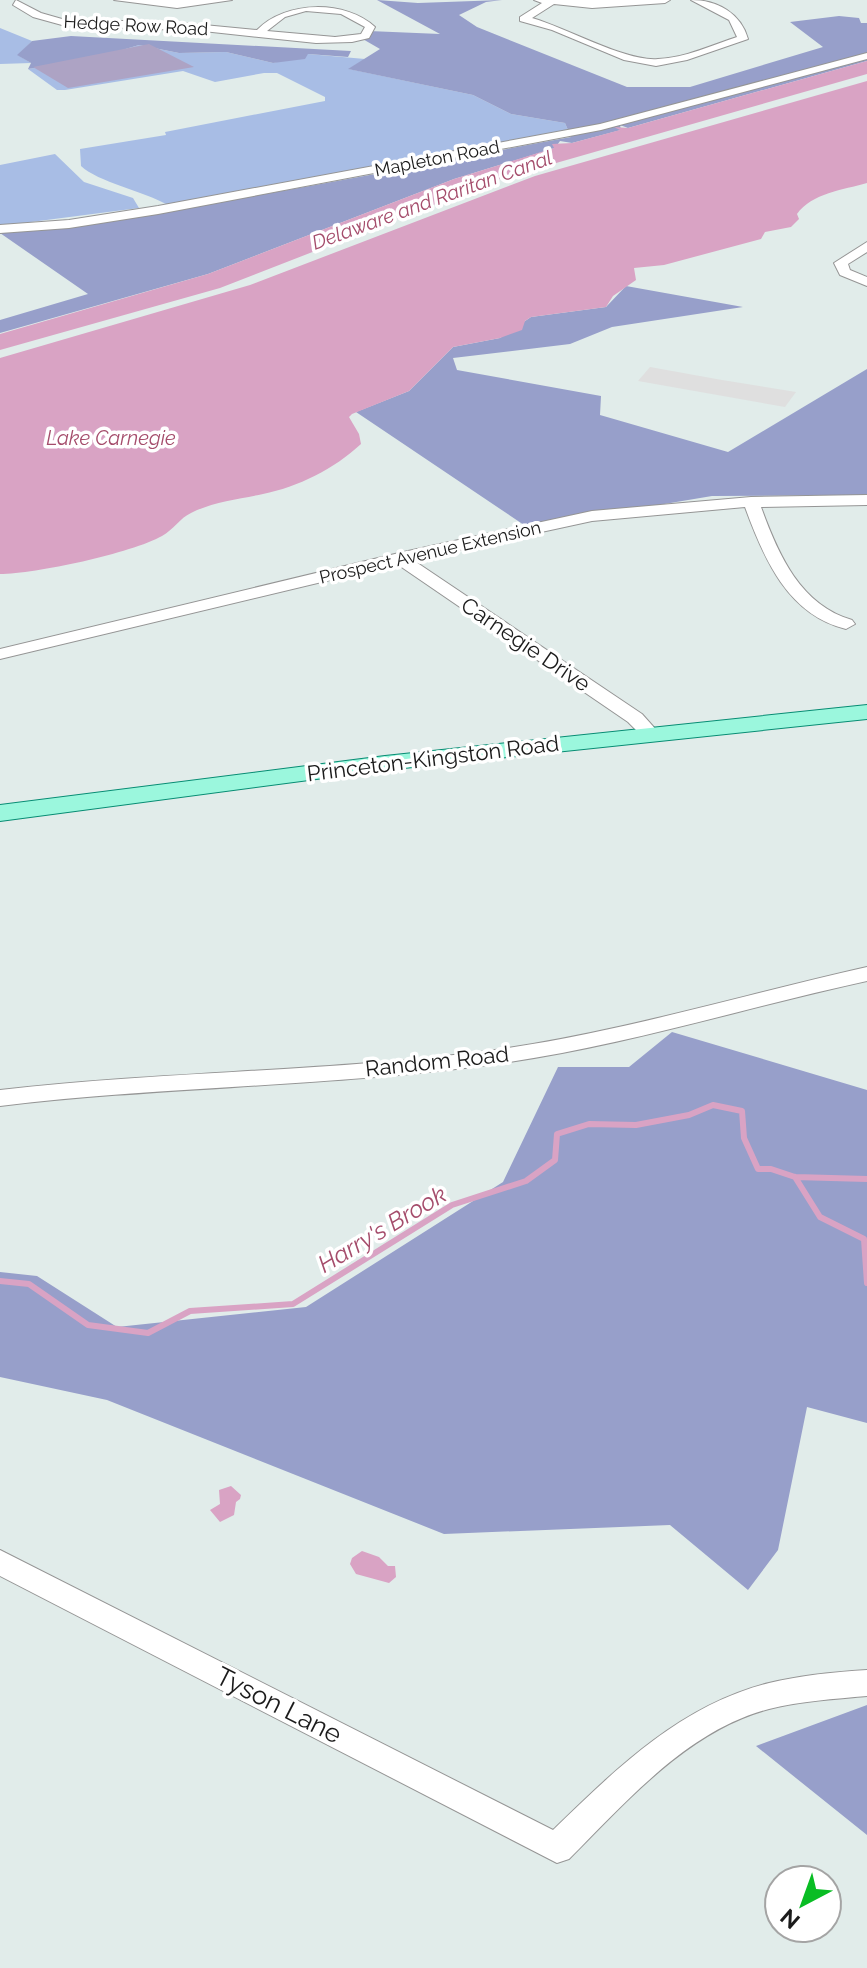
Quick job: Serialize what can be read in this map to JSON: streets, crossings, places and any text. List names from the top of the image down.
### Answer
{
  "streets": {
    "main road": ["Princeton-Kingston Road"],
    "street": [
      "Hedge Row Road",
      "Mapleton Road",
      "Prospect Avenue Extension",
      "Carnegie Drive",
      "Random Road",
      "Tyson Lane"
    ]
  },
  "crossings": [
    ["Prospect Avenue Extension", "Carnegie Drive"],
    ["Carnegie Drive", "Princeton-Kingston Road"]
  ],
  "water": ["Delaware and Raritan Canal", "Lake Carnegie", "Harry's Brook"],
  "north": "bottom left"
}
